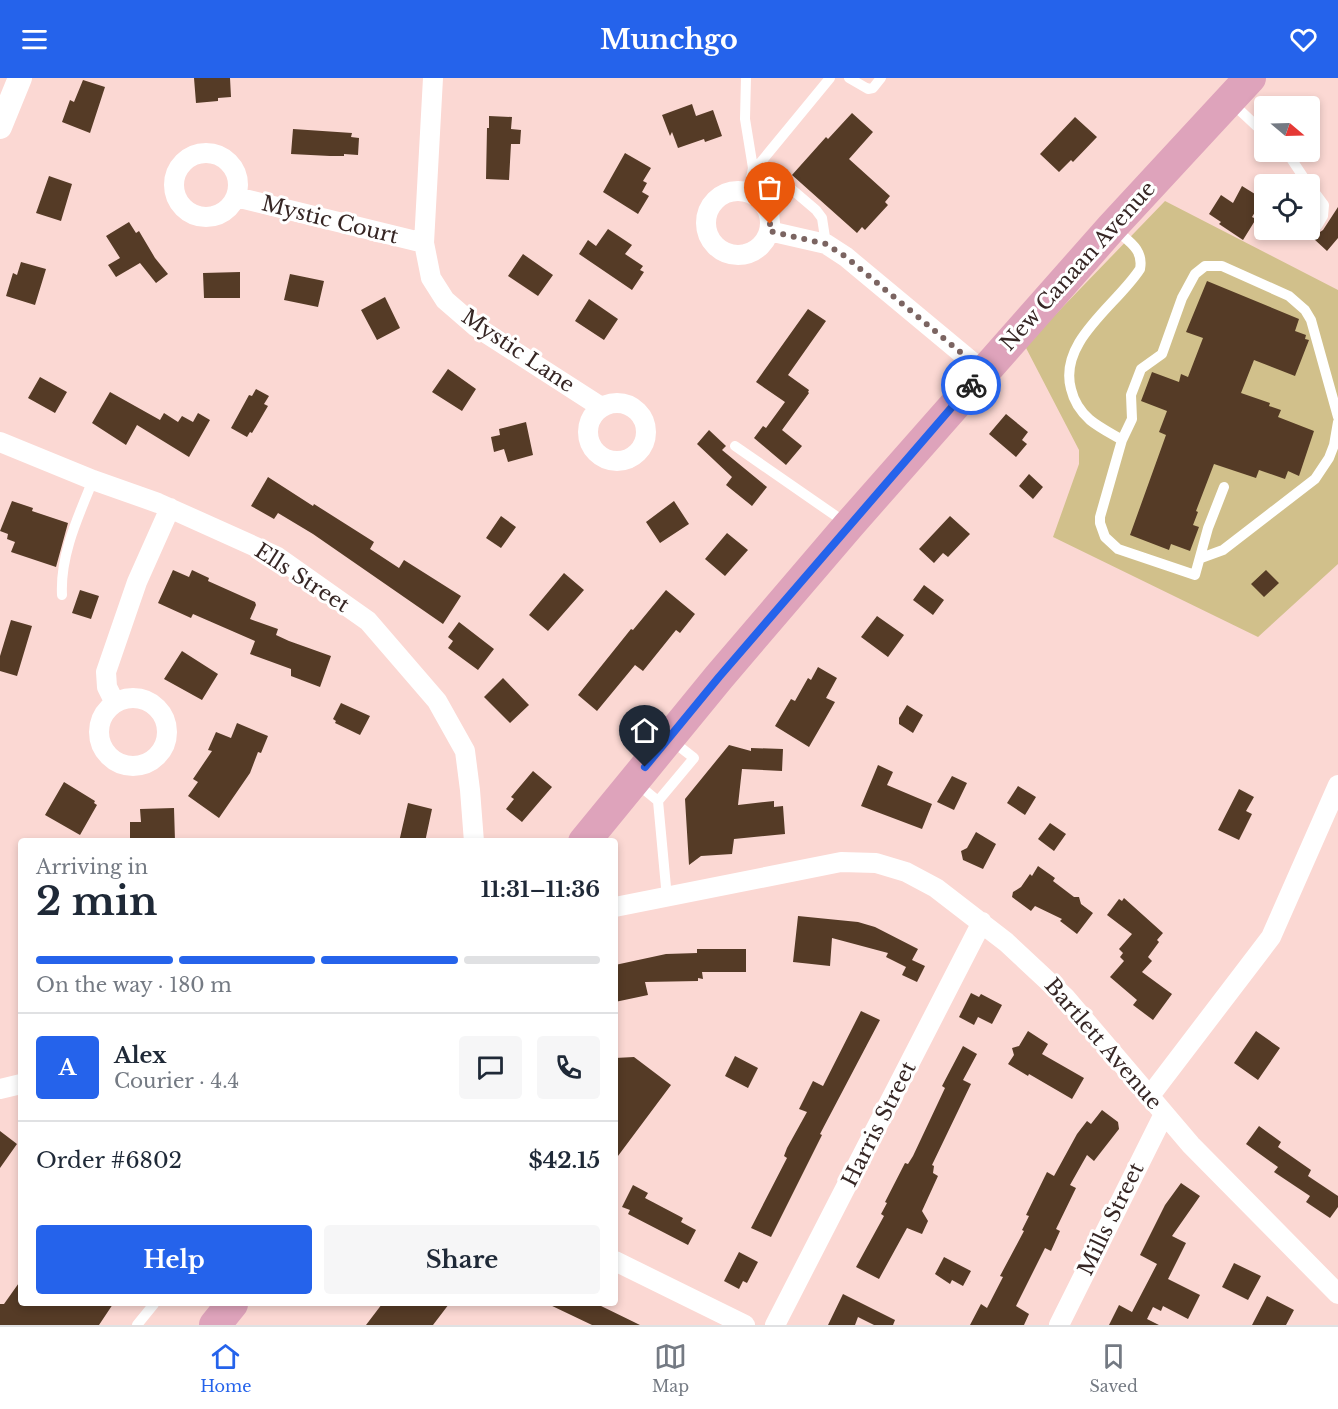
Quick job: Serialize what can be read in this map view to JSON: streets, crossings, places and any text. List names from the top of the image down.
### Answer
{
  "streets": {
    "main road": ["New Canaan Avenue"],
    "street": [
      "Mystic Court",
      "Mystic Lane",
      "Ells Street",
      "Bartlett Avenue",
      "Harris Street",
      "Mills Street"
    ]
  },
  "crossings": [
    ["Mystic Court", "Mystic Lane"],
    ["Bartlett Avenue", "Harris Street"],
    ["Bartlett Avenue", "Mills Street"]
  ],
  "north": "right",
  "page": {
    "header": "Munchgo",
    "heading": ["2 min", "Arriving in", "11:31–11:36"],
    "panel": [
      "Alex",
      "Courier · 4.4",
      "Order #6802",
      "$42.15"
    ],
    "bar": "On the way · 180 m",
    "round": "A",
    "buttons": ["Help", "Share"],
    "tabs": ["Home", "Map", "Saved"]
  }
}
